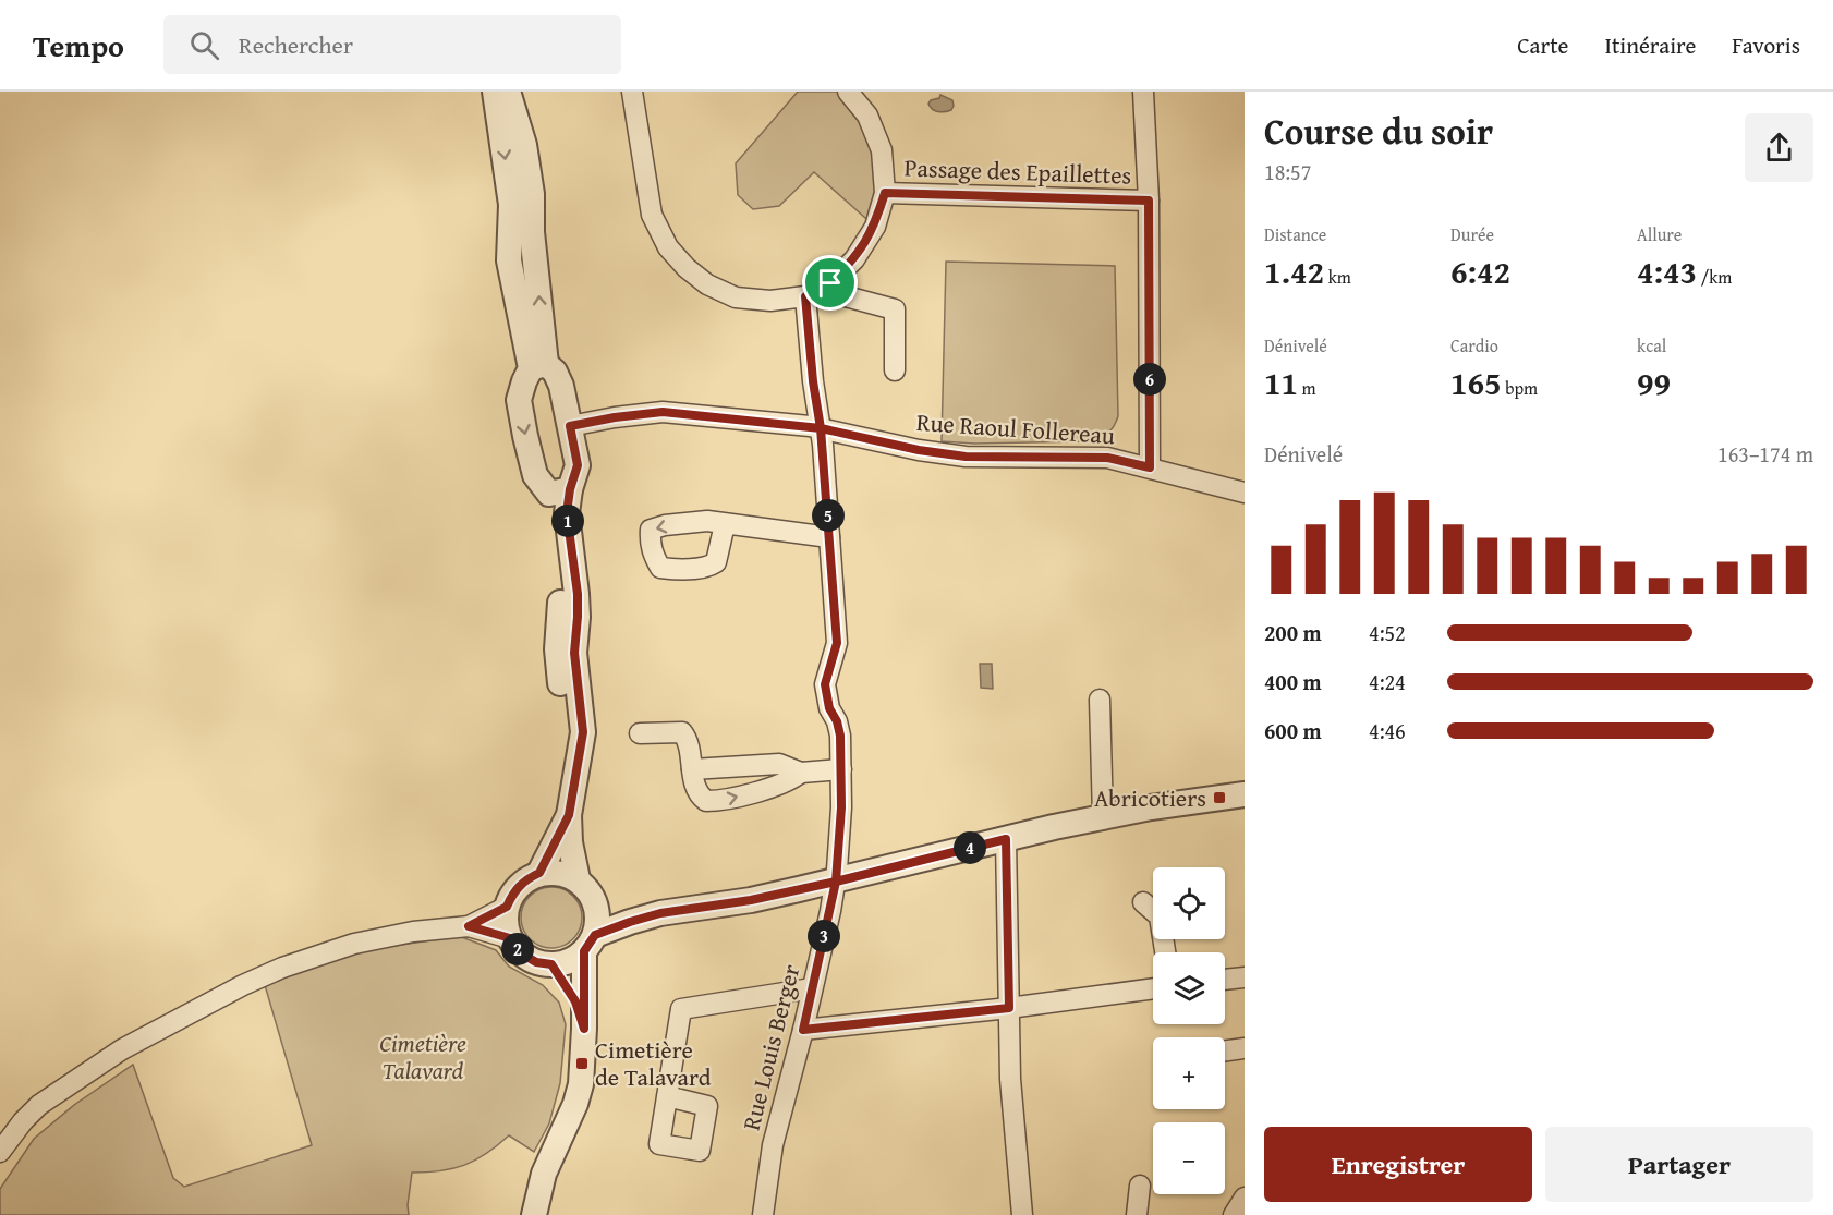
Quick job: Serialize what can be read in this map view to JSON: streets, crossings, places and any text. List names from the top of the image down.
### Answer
{
  "streets": {
    "street": ["Passage des Epaillettes", "Rue Raoul Follereau", "Rue Louis Berger"]
  },
  "crossings": [
    ["Rue Raoul Follereau", "Rue Louis Berger"]
  ],
  "parks": ["Cimetière Talavard"],
  "places": {
    "transit": ["Abricotiers", "Cimetière de Talavard"]
  },
  "page": {
    "header": "Tempo",
    "search": "Rechercher",
    "nav": ["Carte", "Itinéraire", "Favoris"],
    "heading": ["Course du soir", "18:57"],
    "stats": [
      ["Distance", "1.42 km"],
      ["Durée", "6:42"],
      ["Allure", "4:43 /km"],
      ["Dénivelé", "11 m"],
      ["Cardio", "165 bpm"],
      ["kcal", "99"]
    ],
    "pins": [
      "6",
      "5",
      "1",
      "4",
      "3",
      "2"
    ],
    "chart": ["Dénivelé", "163–174 m"],
    "list": [
      {
        "name": "200 m",
        "note": "4:52"
      },
      {
        "name": "400 m",
        "note": "4:24"
      },
      {
        "name": "600 m",
        "note": "4:46"
      }
    ],
    "map_buttons": ["+", "−"],
    "buttons": ["Enregistrer", "Partager"]
  }
}
